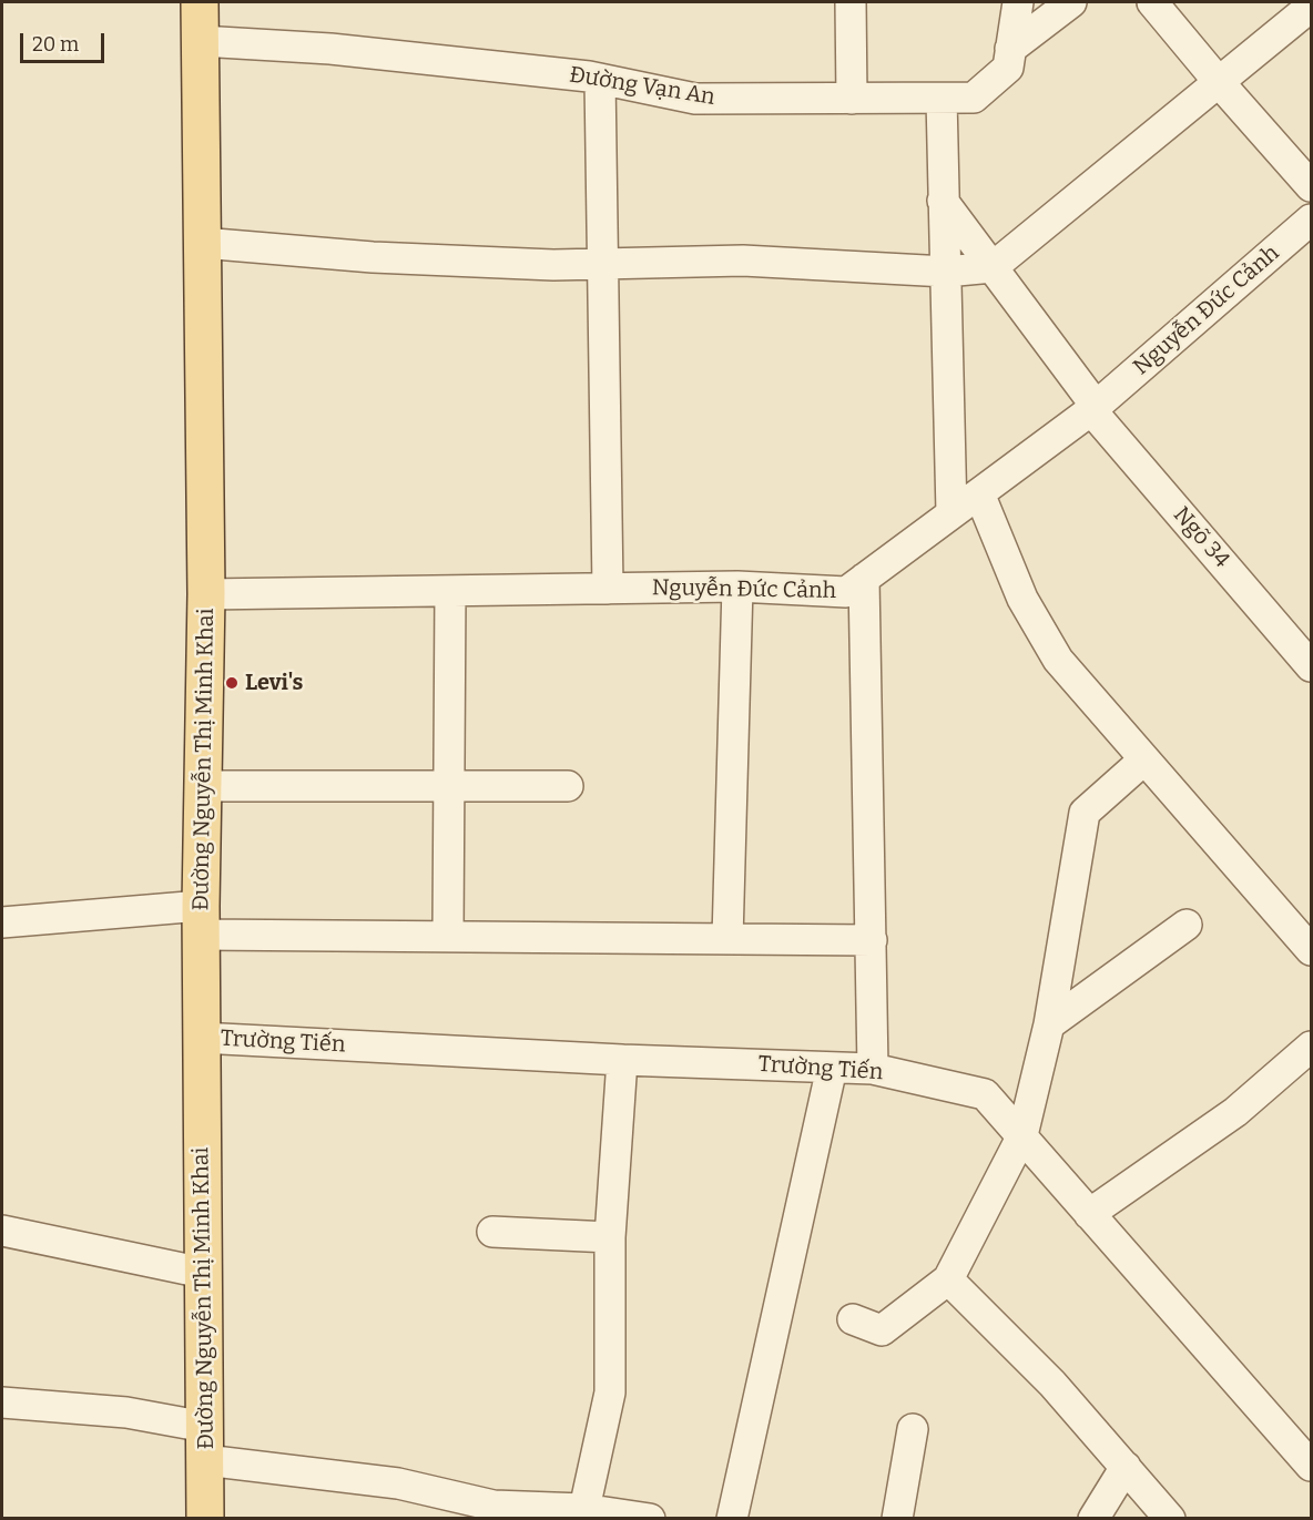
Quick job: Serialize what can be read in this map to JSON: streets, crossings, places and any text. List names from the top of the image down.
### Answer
{
  "streets": {
    "main road": ["Đường Nguyễn Thị Minh Khai"],
    "street": [
      "Đường Vạn An",
      "Nguyễn Đức Cảnh",
      "Ngõ 34",
      "Trường Tiến"
    ]
  },
  "crossings": [
    ["Đường Vạn An", "Đường Nguyễn Thị Minh Khai"],
    ["Nguyễn Đức Cảnh", "Ngõ 34"],
    ["Nguyễn Đức Cảnh", "Đường Nguyễn Thị Minh Khai"],
    ["Đường Nguyễn Thị Minh Khai", "Trường Tiến"]
  ],
  "places": ["Levi's"],
  "scale_bar": "20 m"
}
